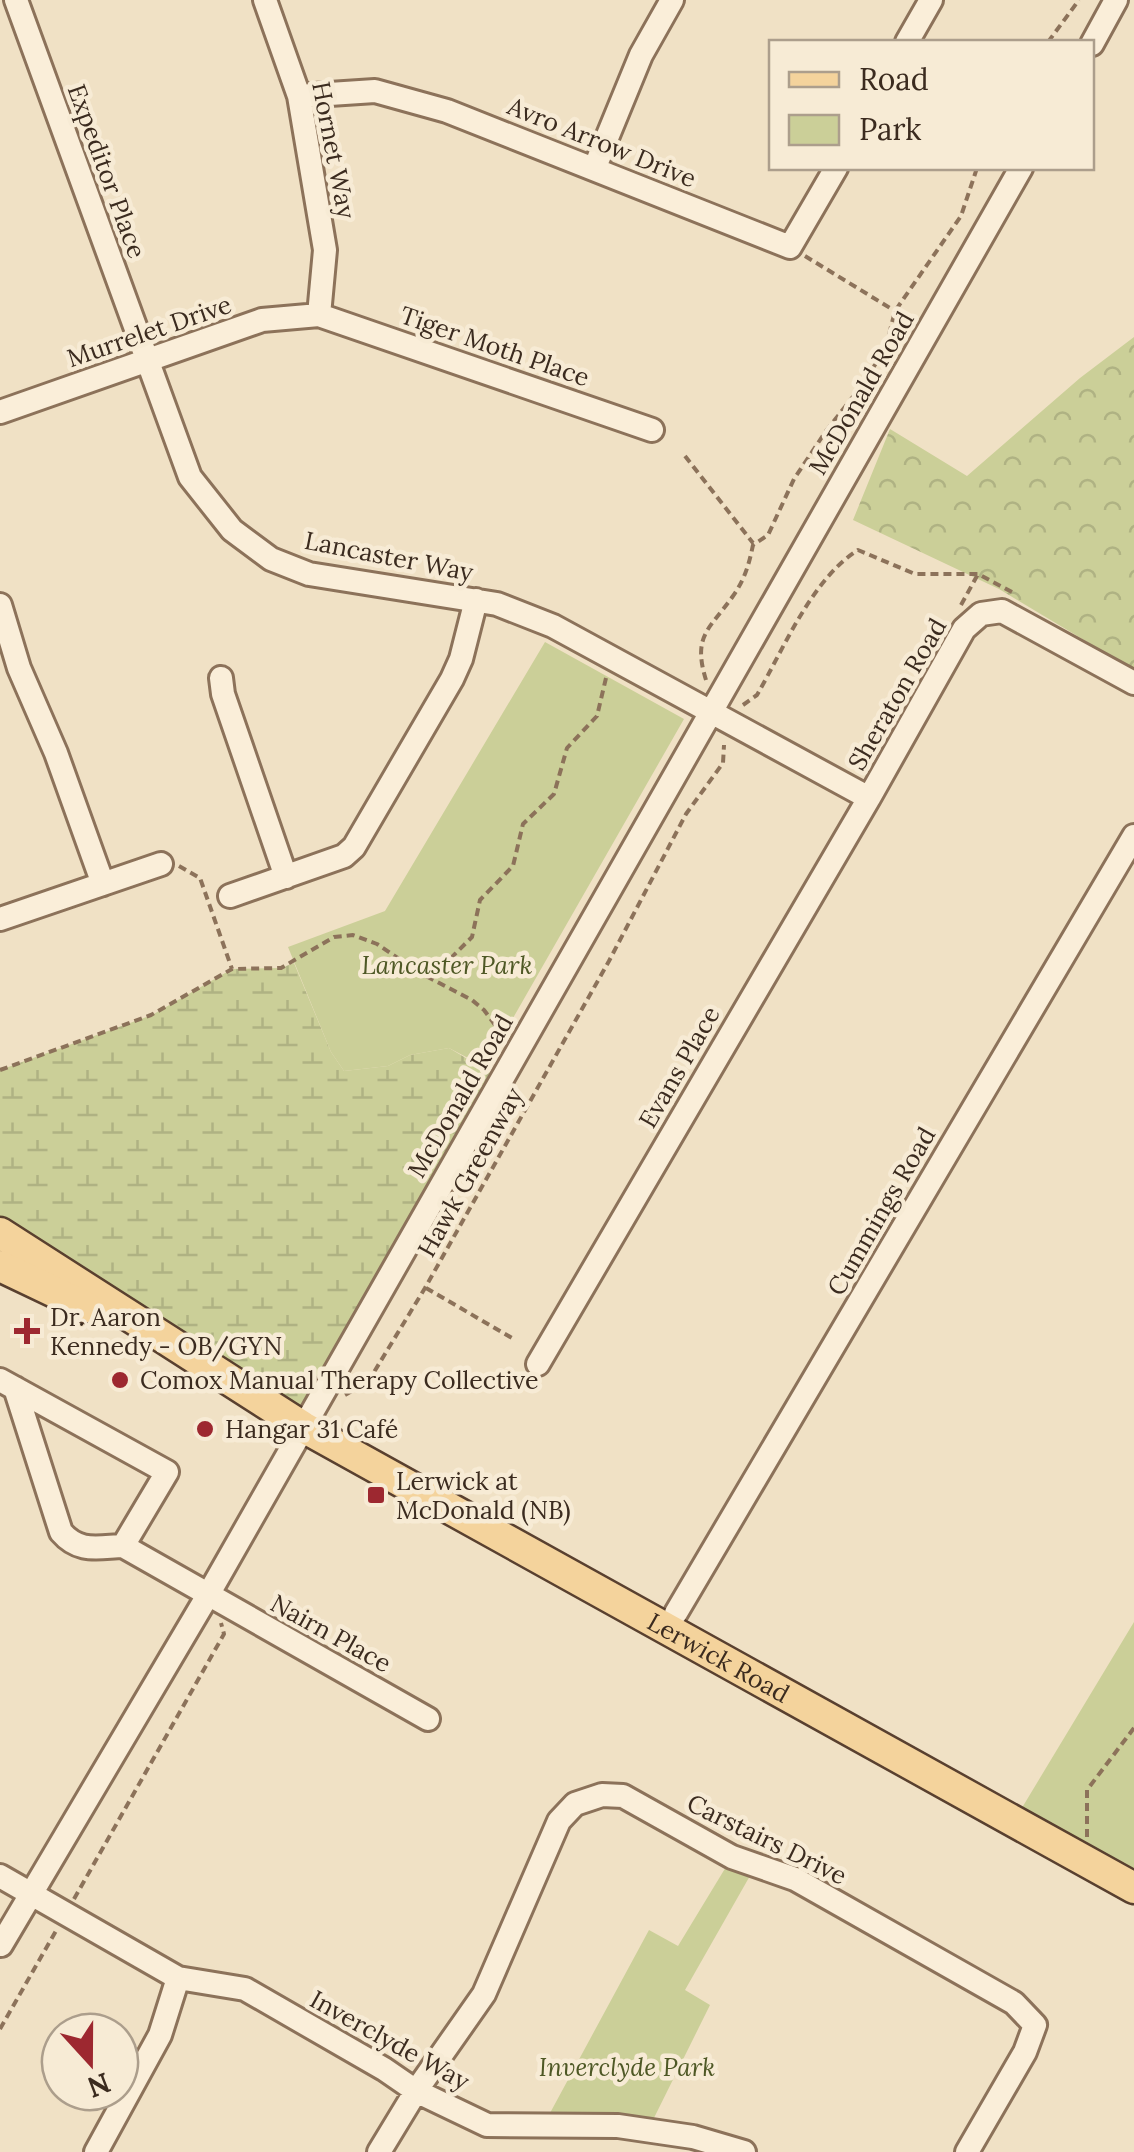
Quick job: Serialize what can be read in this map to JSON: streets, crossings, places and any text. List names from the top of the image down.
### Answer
{
  "streets": {
    "main road": ["Lerwick Road"],
    "street": [
      "Avro Arrow Drive",
      "Hornet Way",
      "Expeditor Place",
      "Murrelet Drive",
      "Tiger Moth Place",
      "McDonald Road",
      "Lancaster Way",
      "Sheraton Road",
      "Evans Place",
      "Cummings Road",
      "Nairn Place",
      "Carstairs Drive",
      "Inverclyde Way"
    ],
    "path": ["Hawk Greenway"]
  },
  "crossings": [
    ["Avro Arrow Drive", "Hornet Way"],
    ["Hornet Way", "Murrelet Drive"],
    ["Hornet Way", "Tiger Moth Place"],
    ["Expeditor Place", "Murrelet Drive"],
    ["Expeditor Place", "Lancaster Way"],
    ["Murrelet Drive", "Tiger Moth Place"],
    ["Murrelet Drive", "Lancaster Way"],
    ["McDonald Road", "Lancaster Way"],
    ["McDonald Road", "Sheraton Road"],
    ["McDonald Road", "Nairn Place"],
    ["McDonald Road", "Lerwick Road"],
    ["McDonald Road", "Inverclyde Way"],
    ["Lancaster Way", "Sheraton Road"],
    ["Sheraton Road", "Evans Place"],
    ["Carstairs Drive", "Inverclyde Way"]
  ],
  "parks": ["Lancaster Park", "Inverclyde Park"],
  "places": {
    "health": ["Dr. Aaron Kennedy - OB/GYN"],
    "other": ["Comox Manual Therapy Collective", "Hangar 31 Café"],
    "transit": ["Lerwick at McDonald (NB)"]
  },
  "legend": ["Road", "Park"],
  "north": "bottom"
}
